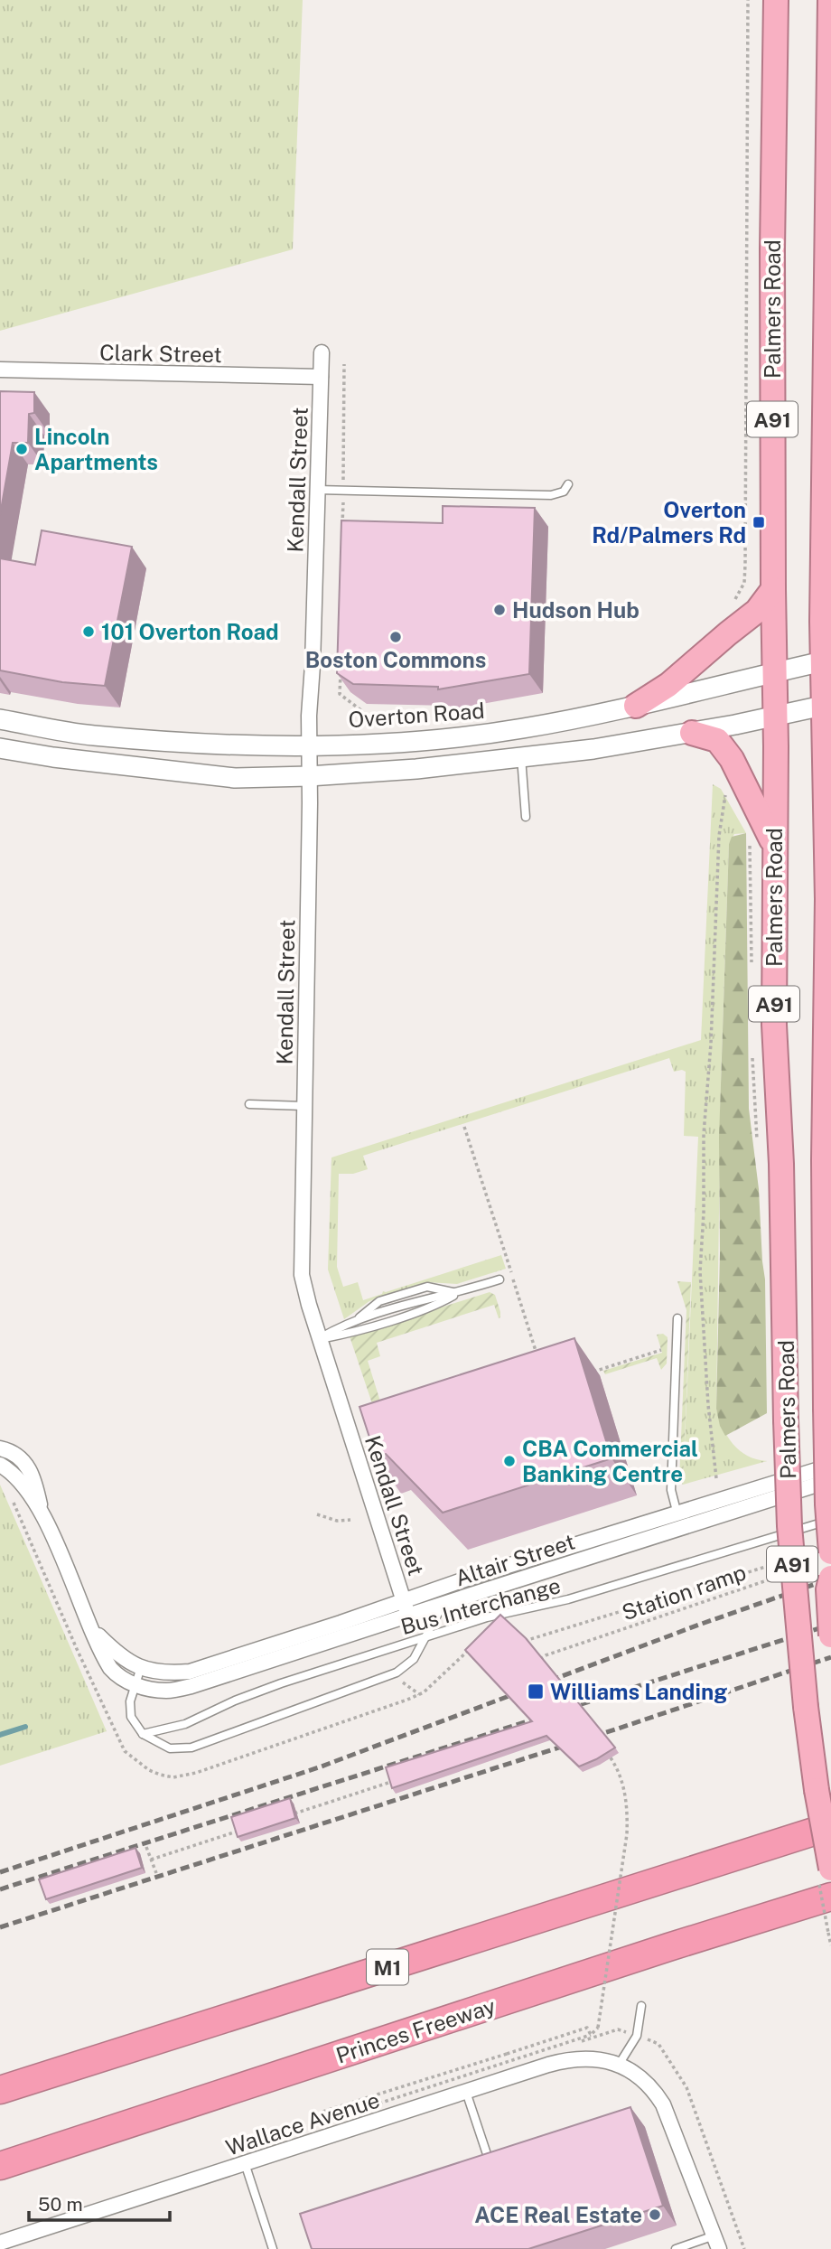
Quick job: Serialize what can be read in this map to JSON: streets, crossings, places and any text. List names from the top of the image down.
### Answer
{
  "streets": {
    "highway": [
      "Palmers Road",
      "A91",
      "M1",
      "Princes Freeway"
    ],
    "street": [
      "Clark Street",
      "Kendall Street",
      "Overton Road",
      "Altair Street",
      "Wallace Avenue"
    ],
    "lane": ["Bus Interchange"],
    "path": ["Station ramp"]
  },
  "crossings": [
    ["Palmers Road", "Overton Road"],
    ["Palmers Road", "M1"],
    ["Clark Street", "Kendall Street"],
    ["Kendall Street", "Overton Road"],
    ["Kendall Street", "Altair Street"]
  ],
  "places": {
    "other": [
      "Lincoln Apartments",
      "Hudson Hub",
      "101 Overton Road",
      "Boston Commons",
      "CBA Commercial Banking Centre",
      "ACE Real Estate"
    ],
    "transit": ["Overton Rd/Palmers Rd", "Williams Landing"]
  },
  "scale_bar": "50 m"
}
